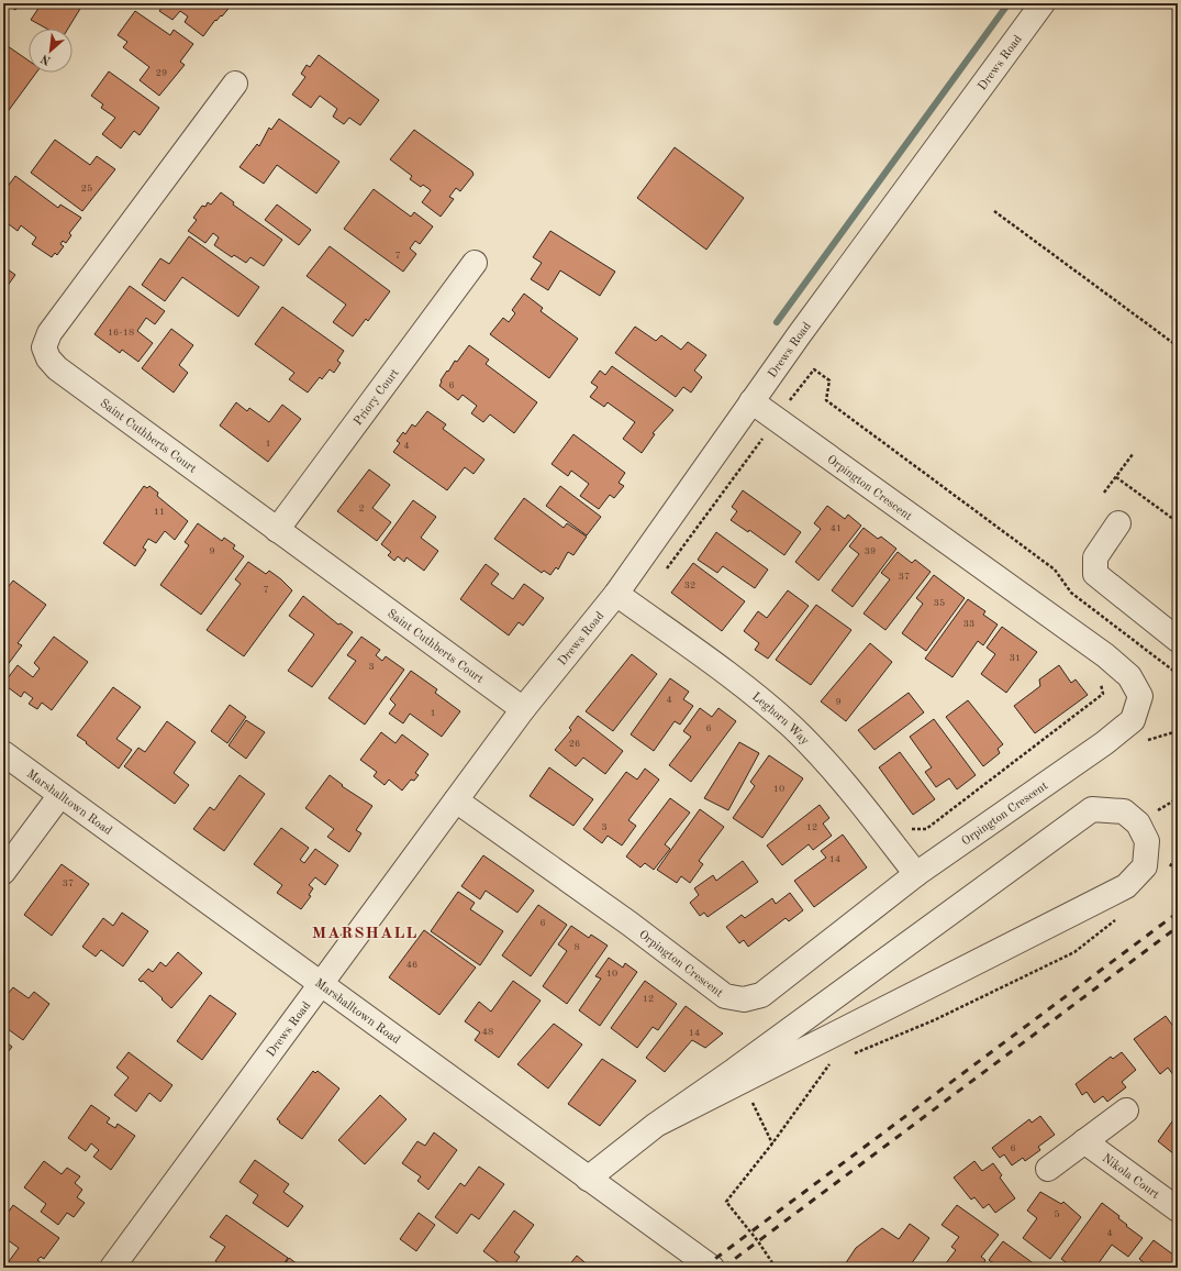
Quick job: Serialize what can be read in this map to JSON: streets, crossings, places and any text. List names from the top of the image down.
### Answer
{
  "streets": {
    "street": [
      "Drews Road",
      "Priory Court",
      "Saint Cuthberts Court",
      "Orpington Crescent",
      "Leghorn Way",
      "Marshalltown Road",
      "Nikola Court"
    ]
  },
  "crossings": [
    ["Drews Road", "Saint Cuthberts Court"],
    ["Drews Road", "Orpington Crescent"],
    ["Drews Road", "Leghorn Way"],
    ["Drews Road", "Marshalltown Road"],
    ["Priory Court", "Saint Cuthberts Court"],
    ["Orpington Crescent", "Leghorn Way"]
  ],
  "districts": ["MARSHALL"],
  "house_numbers": [
    "29",
    "25",
    "7",
    "16-18",
    "6",
    "1",
    "4",
    "2",
    "11",
    "41",
    "9",
    "39",
    "37",
    "32",
    "7",
    "35",
    "33",
    "31",
    "3",
    "4",
    "9",
    "1",
    "6",
    "26",
    "10",
    "3",
    "12",
    "14",
    "37",
    "6",
    "8",
    "46",
    "10",
    "12",
    "48",
    "14",
    "6",
    "5",
    "4"
  ],
  "north": "bottom left"
}
